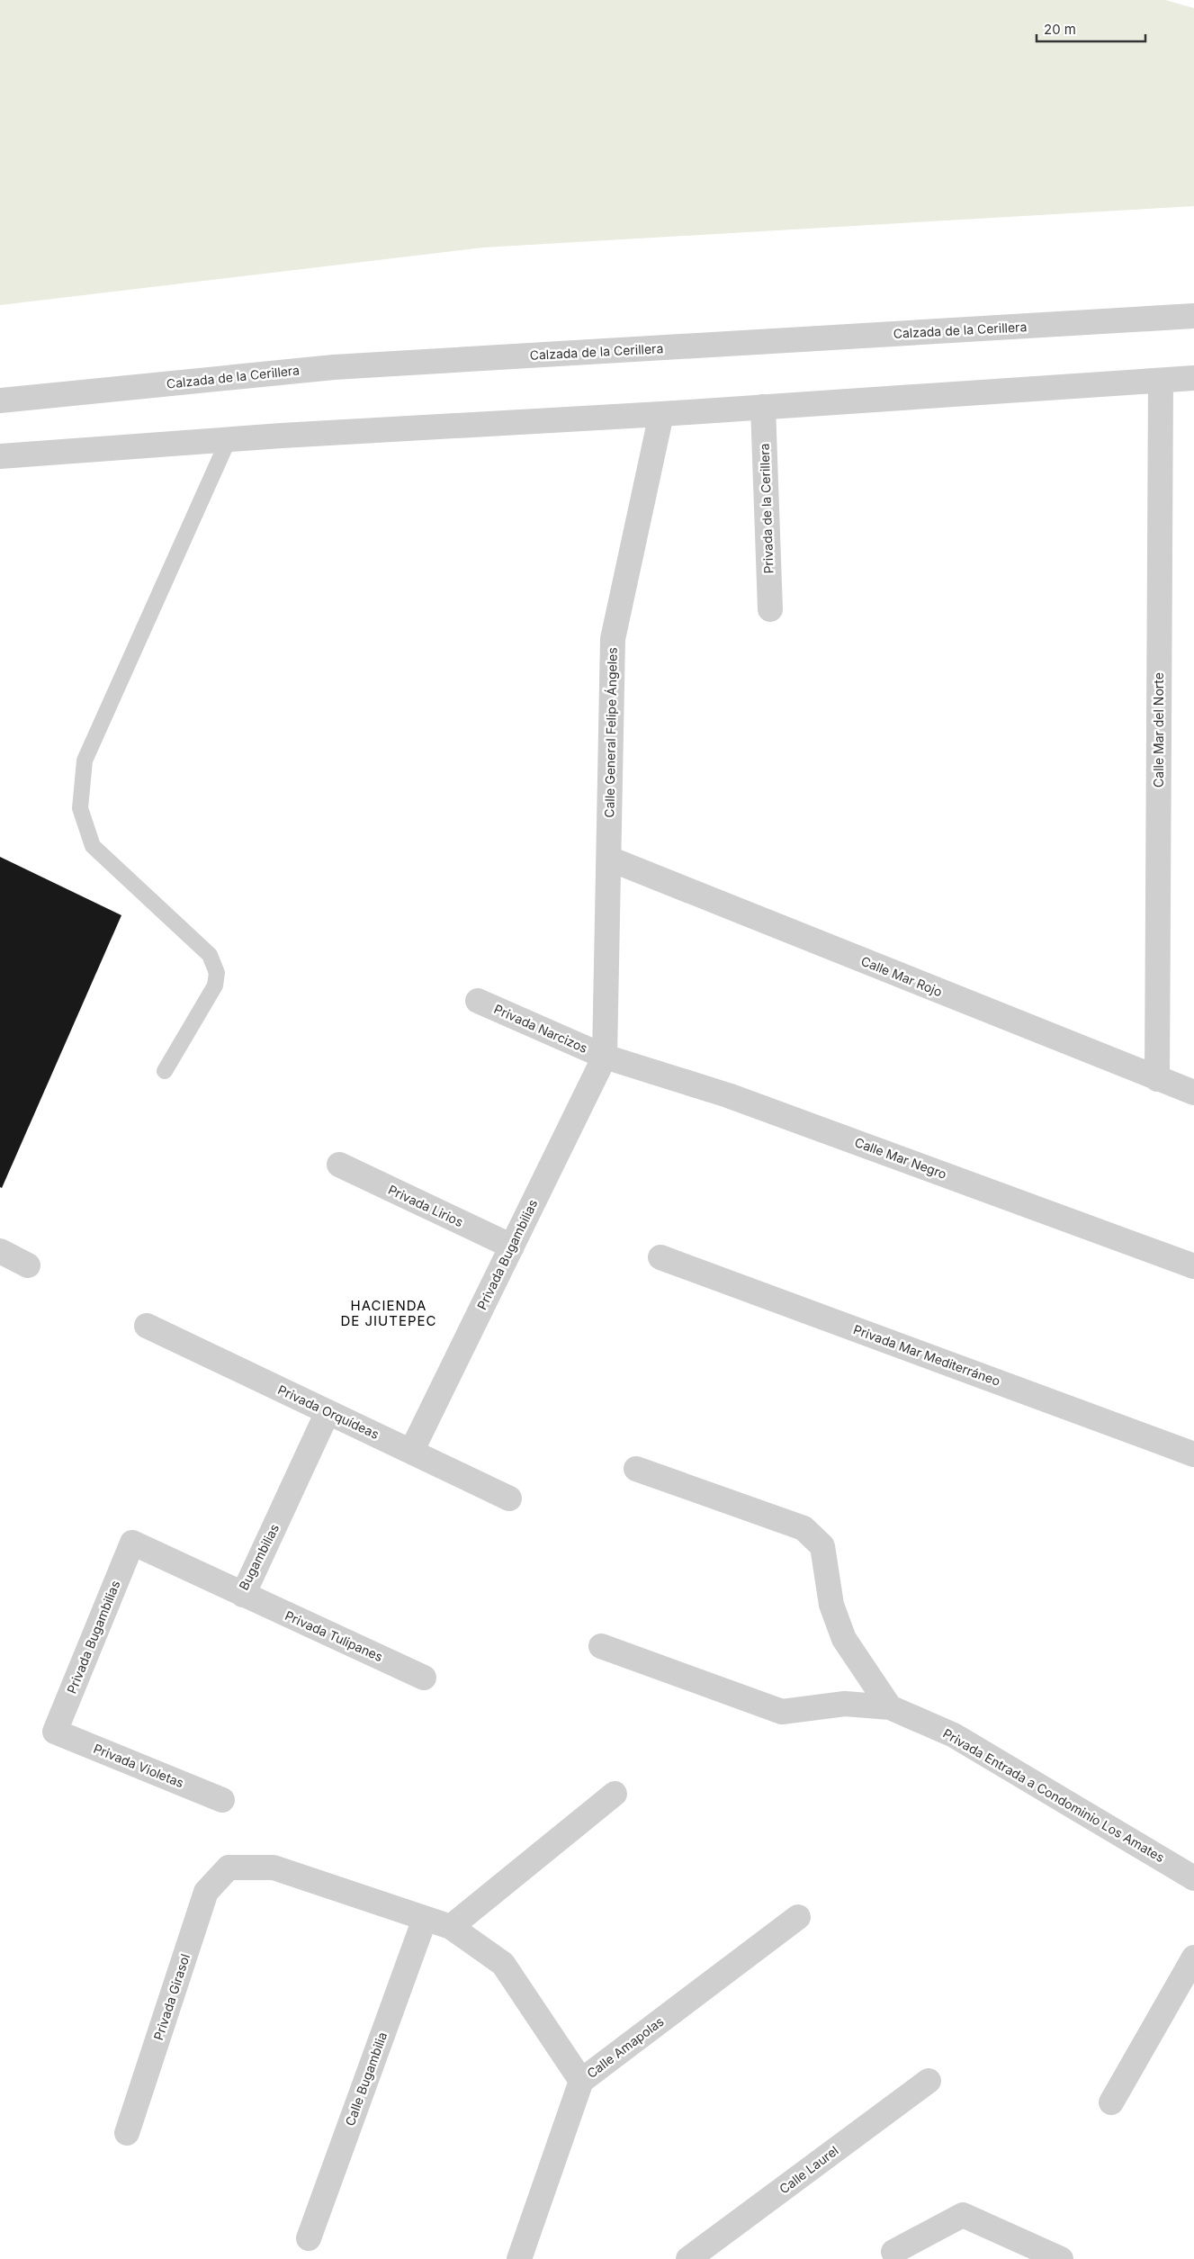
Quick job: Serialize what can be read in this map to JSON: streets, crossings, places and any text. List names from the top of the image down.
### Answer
{
  "streets": {
    "street": [
      "Calzada de la Cerillera",
      "Privada de la Cerillera",
      "Calle Mar del Norte",
      "Calle General Felipe Ángeles",
      "Calle Mar Rojo",
      "Privada Narcizos",
      "Calle Mar Negro",
      "Privada Lirios",
      "Privada Bugambilias",
      "Privada Mar Mediterráneo",
      "Privada Orquídeas",
      "Bugambilias",
      "Privada Tulipanes",
      "Privada Violetas",
      "Privada Entrada a Condominio Los Amates",
      "Privada Girasol",
      "Calle Amapolas",
      "Calle Bugambilia",
      "Calle Laurel"
    ]
  },
  "crossings": [
    ["Calle Mar del Norte", "Calle Mar Rojo"],
    ["Calle General Felipe Ángeles", "Calle Mar Rojo"],
    ["Calle General Felipe Ángeles", "Privada Narcizos"],
    ["Calle General Felipe Ángeles", "Calle Mar Negro"],
    ["Calle General Felipe Ángeles", "Privada Bugambilias"],
    ["Privada Narcizos", "Calle Mar Negro"],
    ["Privada Narcizos", "Privada Bugambilias"],
    ["Calle Mar Negro", "Privada Bugambilias"],
    ["Privada Lirios", "Privada Bugambilias"],
    ["Privada Bugambilias", "Privada Orquídeas"],
    ["Privada Bugambilias", "Bugambilias"],
    ["Privada Bugambilias", "Privada Violetas"],
    ["Privada Orquídeas", "Bugambilias"],
    ["Bugambilias", "Privada Tulipanes"],
    ["Privada Girasol", "Calle Bugambilia"]
  ],
  "districts": ["HACIENDA DE JIUTEPEC"],
  "scale_bar": "20 m"
}
